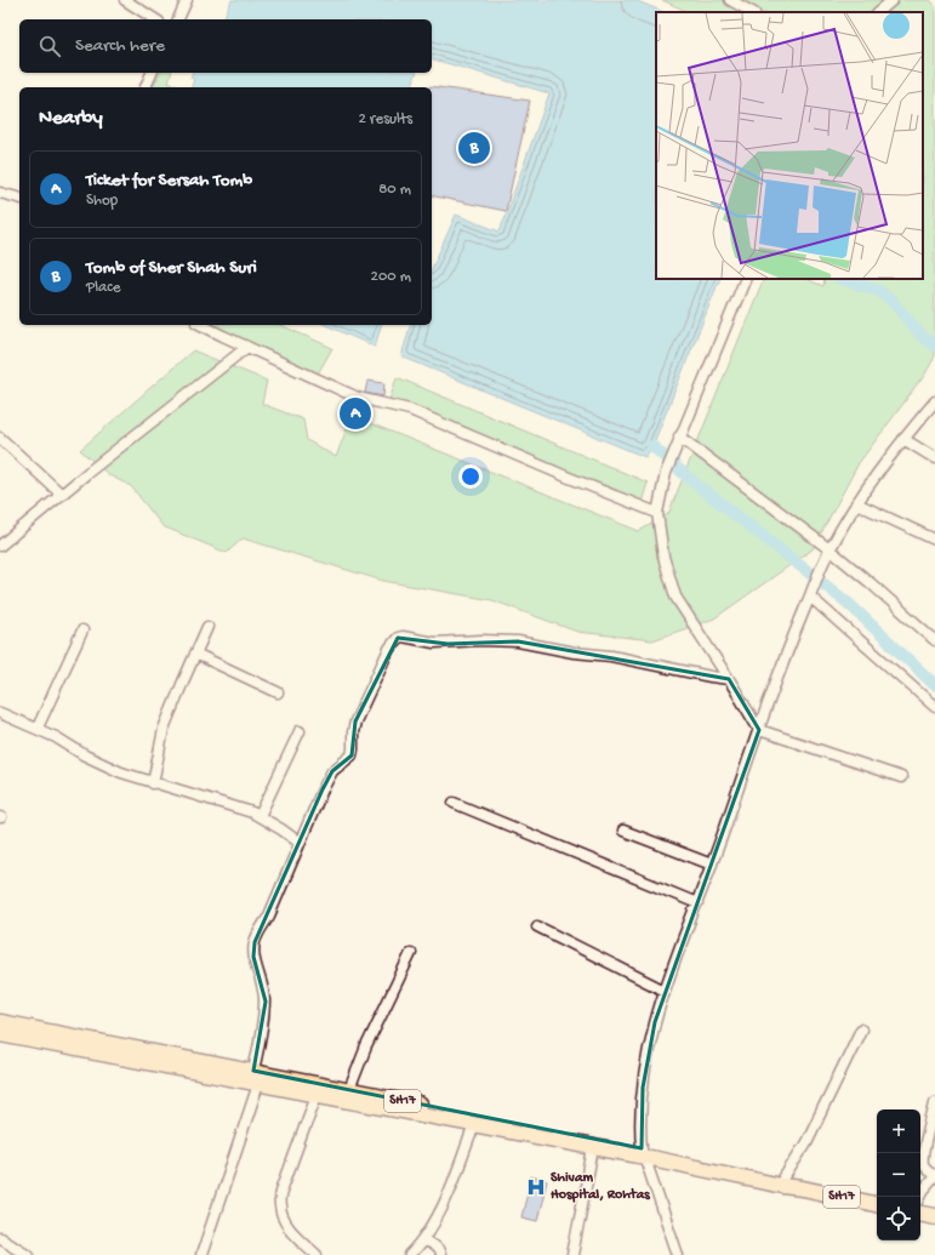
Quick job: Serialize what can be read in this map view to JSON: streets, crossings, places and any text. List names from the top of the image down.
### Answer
{
  "streets": {
    "main road": ["SH17"]
  },
  "places": {
    "hospital": ["Shivam Hospital, Rohtas"]
  },
  "page": {
    "search": "Search here",
    "heading": ["Nearby", "2 results"],
    "pins": ["B", "A"],
    "list": [
      {
        "mark": "A",
        "name": "Ticket for Sersah Tomb",
        "note": "Shop",
        "value": "80 m"
      },
      {
        "mark": "B",
        "name": "Tomb of Sher Shah Suri",
        "note": "Place",
        "value": "200 m"
      }
    ],
    "map_buttons": ["+", "−"]
  }
}
